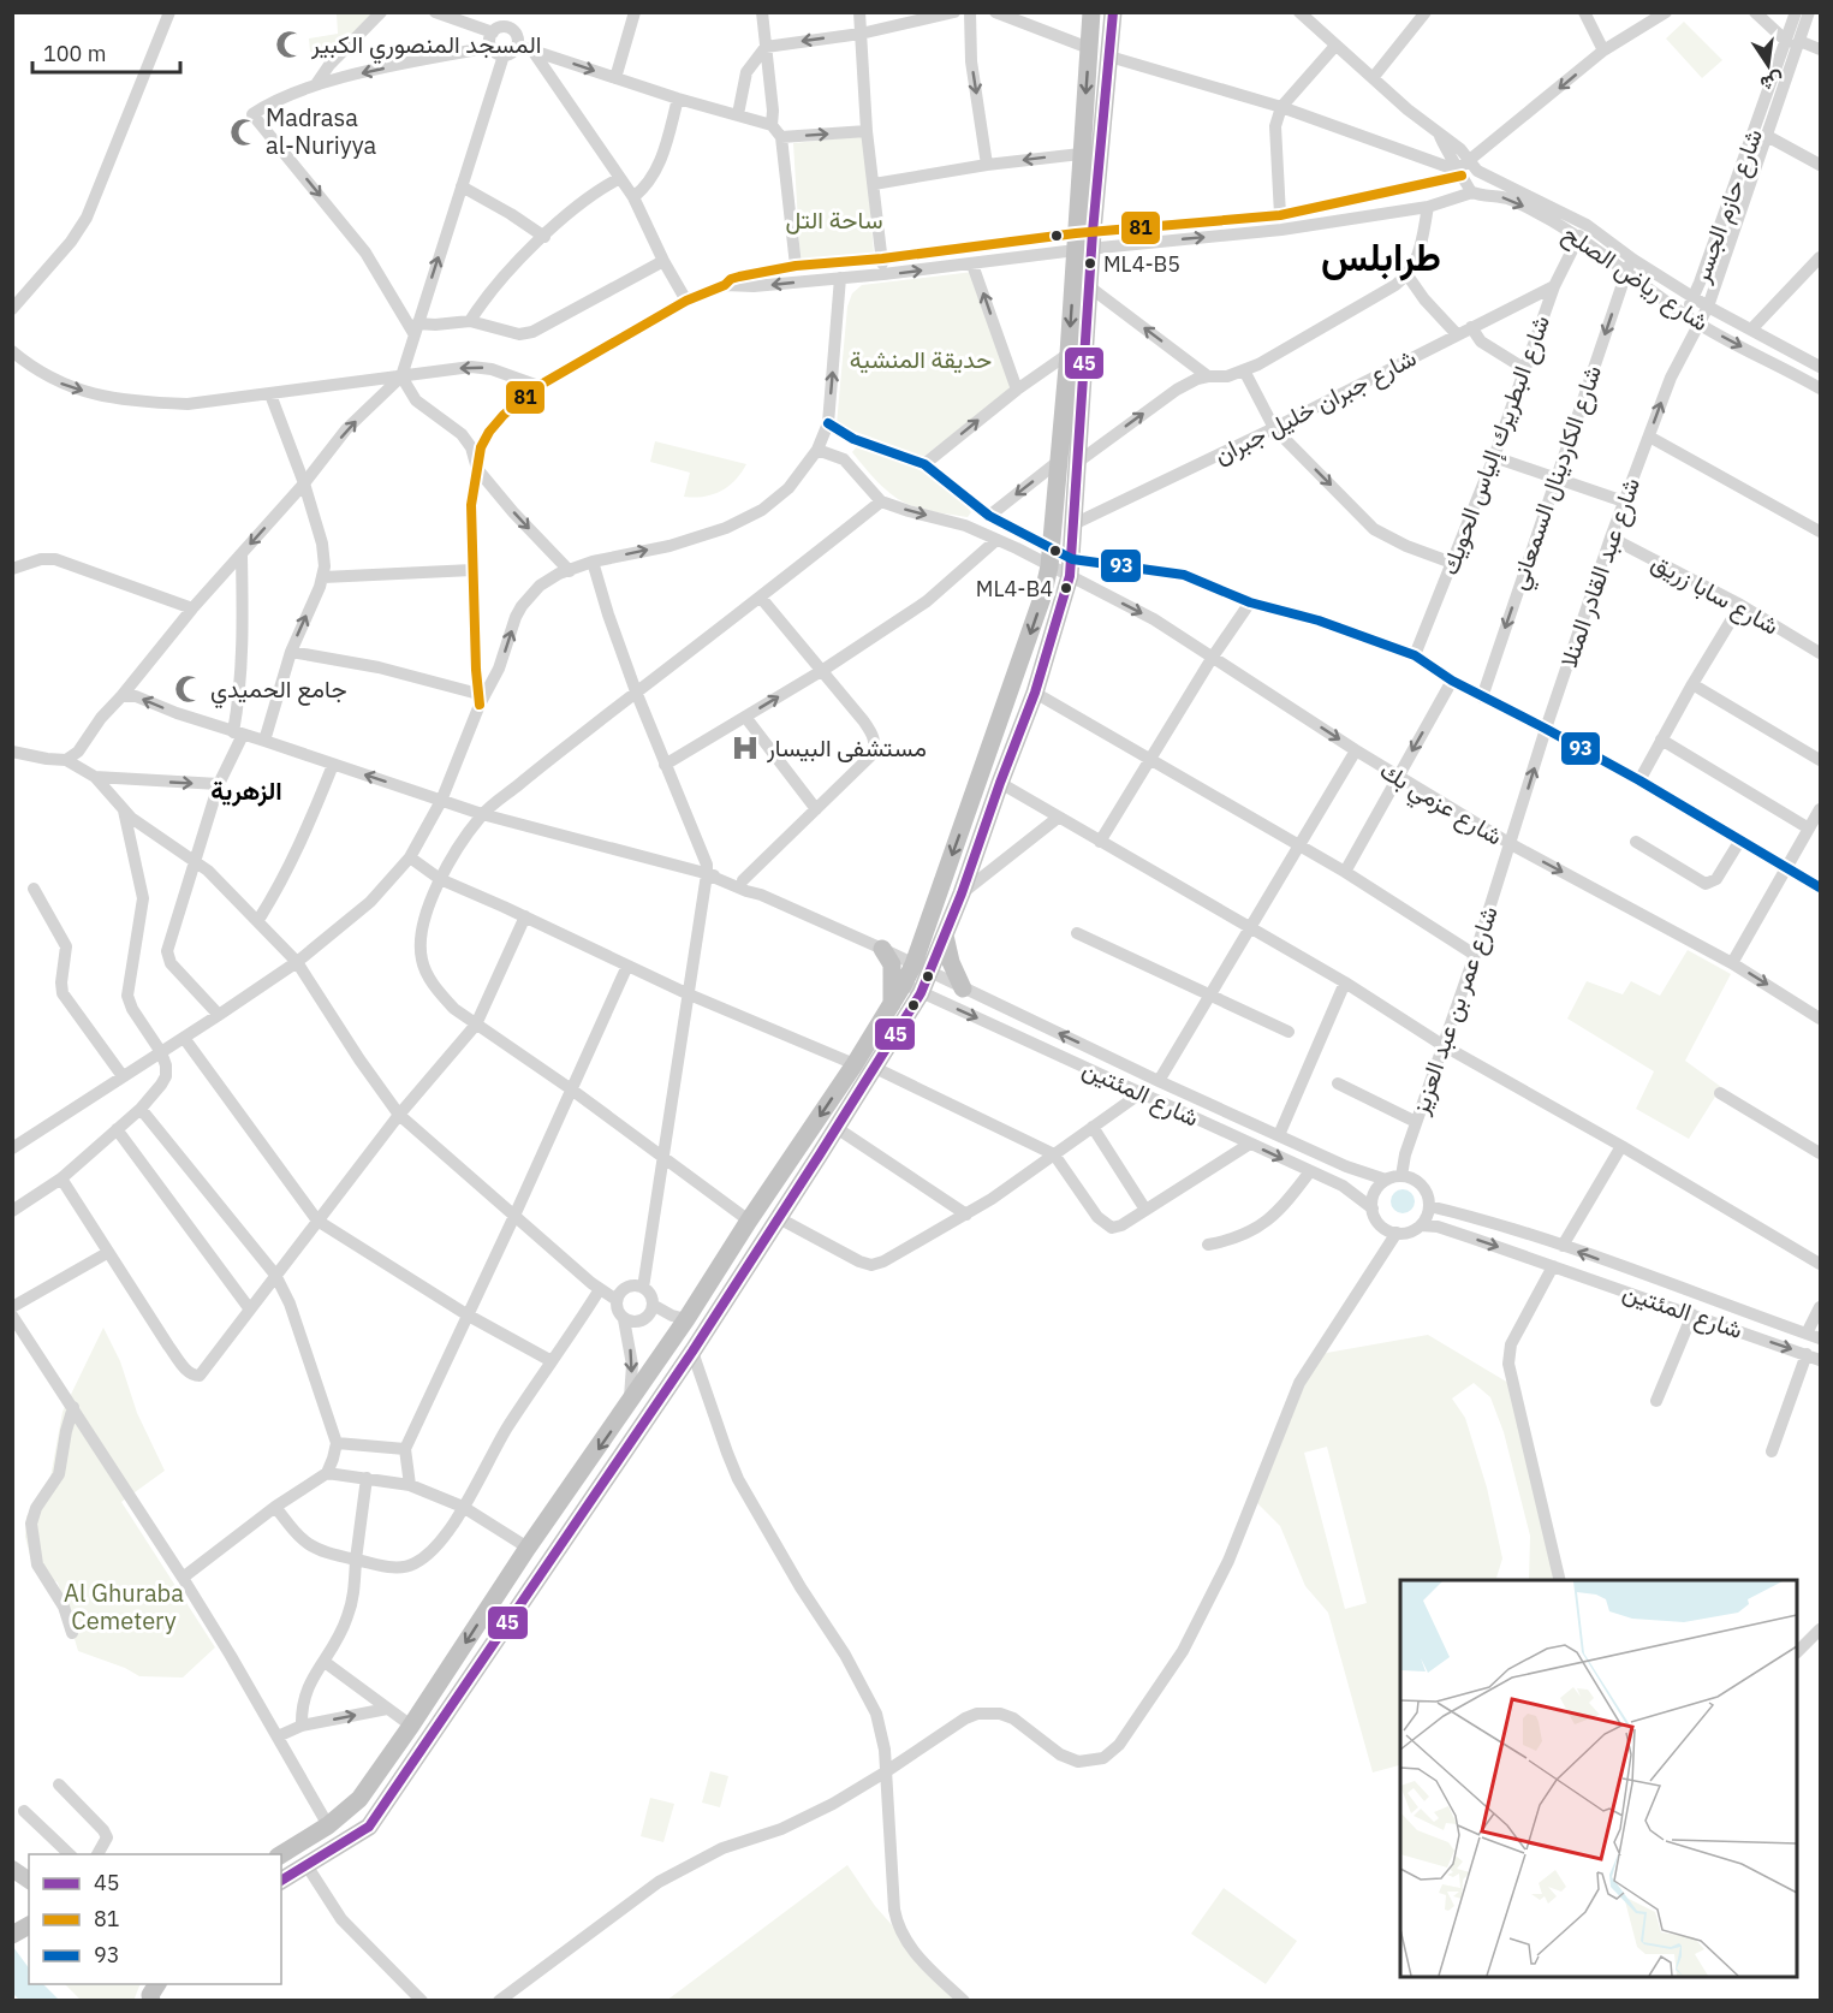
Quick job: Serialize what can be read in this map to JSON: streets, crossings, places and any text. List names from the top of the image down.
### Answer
{
  "streets": {
    "street": [
      "شارع حازم الجسر",
      "شارع رياض الصلح",
      "شارع جبران خليل جبران",
      "شارع البطريرك إلياس الحويك",
      "شارع الكاردينال السمعاني",
      "شارع عبد القادر المنلا",
      "شارع سابا زريق",
      "شارع عزمي بك",
      "شارع عمر بن عبد العزيز",
      "شارع المئتين"
    ]
  },
  "crossings": [
    ["شارع حازم الجسر", "شارع رياض الصلح"],
    ["شارع حازم الجسر", "شارع عبد القادر المنلا"],
    ["شارع رياض الصلح", "شارع البطريرك إلياس الحويك"],
    ["شارع رياض الصلح", "شارع الكاردينال السمعاني"],
    ["شارع رياض الصلح", "شارع عبد القادر المنلا"],
    ["شارع جبران خليل جبران", "شارع البطريرك إلياس الحويك"],
    ["شارع عبد القادر المنلا", "شارع سابا زريق"],
    ["شارع عبد القادر المنلا", "شارع عزمي بك"],
    ["شارع عبد القادر المنلا", "شارع عمر بن عبد العزيز"],
    ["شارع عزمي بك", "شارع عمر بن عبد العزيز"],
    ["شارع عمر بن عبد العزيز", "شارع المئتين"]
  ],
  "one_way": ["شارع الكاردينال السمعاني", "شارع عبد القادر المنلا"],
  "districts": ["طرابلس", "الزهرية"],
  "parks": ["ساحة التل", "حديقة المنشية", "Al Ghuraba Cemetery"],
  "places": {
    "mosque": ["المسجد المنصوري الكبير", "Madrasa al-Nuriyya", "جامع الحميدي"],
    "other": ["ML4-B5", "ML4-B4"],
    "hospital": ["مستشفی البيسار"]
  },
  "lines": ["transit line 45", "transit line 81", "transit line 93"],
  "legend": ["45", "81", "93"],
  "scale_bar": "100 m",
  "north": "bottom"
}
